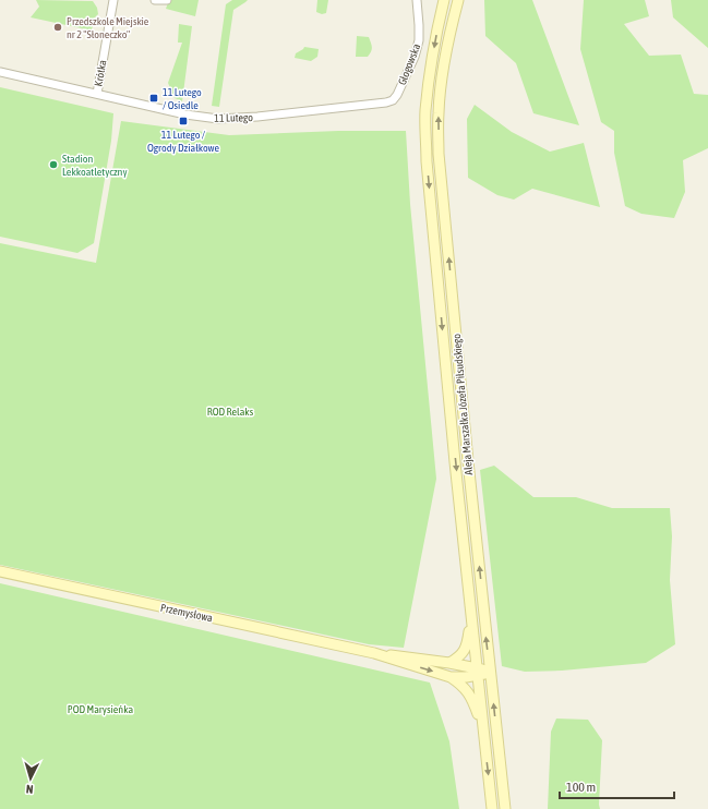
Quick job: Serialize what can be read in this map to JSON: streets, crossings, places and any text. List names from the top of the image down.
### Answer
{
  "streets": {
    "main road": ["Aleja Marszałka Józefa Piłsudskiego", "Przemysłowa"],
    "street": ["Głogowska", "Krótka", "11 Lutego"]
  },
  "crossings": [
    ["Głogowska", "11 Lutego"],
    ["Krótka", "11 Lutego"],
    ["Aleja Marszałka Józefa Piłsudskiego", "Przemysłowa"]
  ],
  "parks": ["ROD Relaks", "POD Marysieńka"],
  "places": {
    "other": ["Przedszkole Miejskie nr 2 \"Słoneczko\"", "Stadion Lekkoatletyczny"],
    "transit": ["11 Lutego / Osiedle", "11 Lutego / Ogrody Działkowe"]
  },
  "scale_bar": "100 m",
  "north": "bottom"
}
